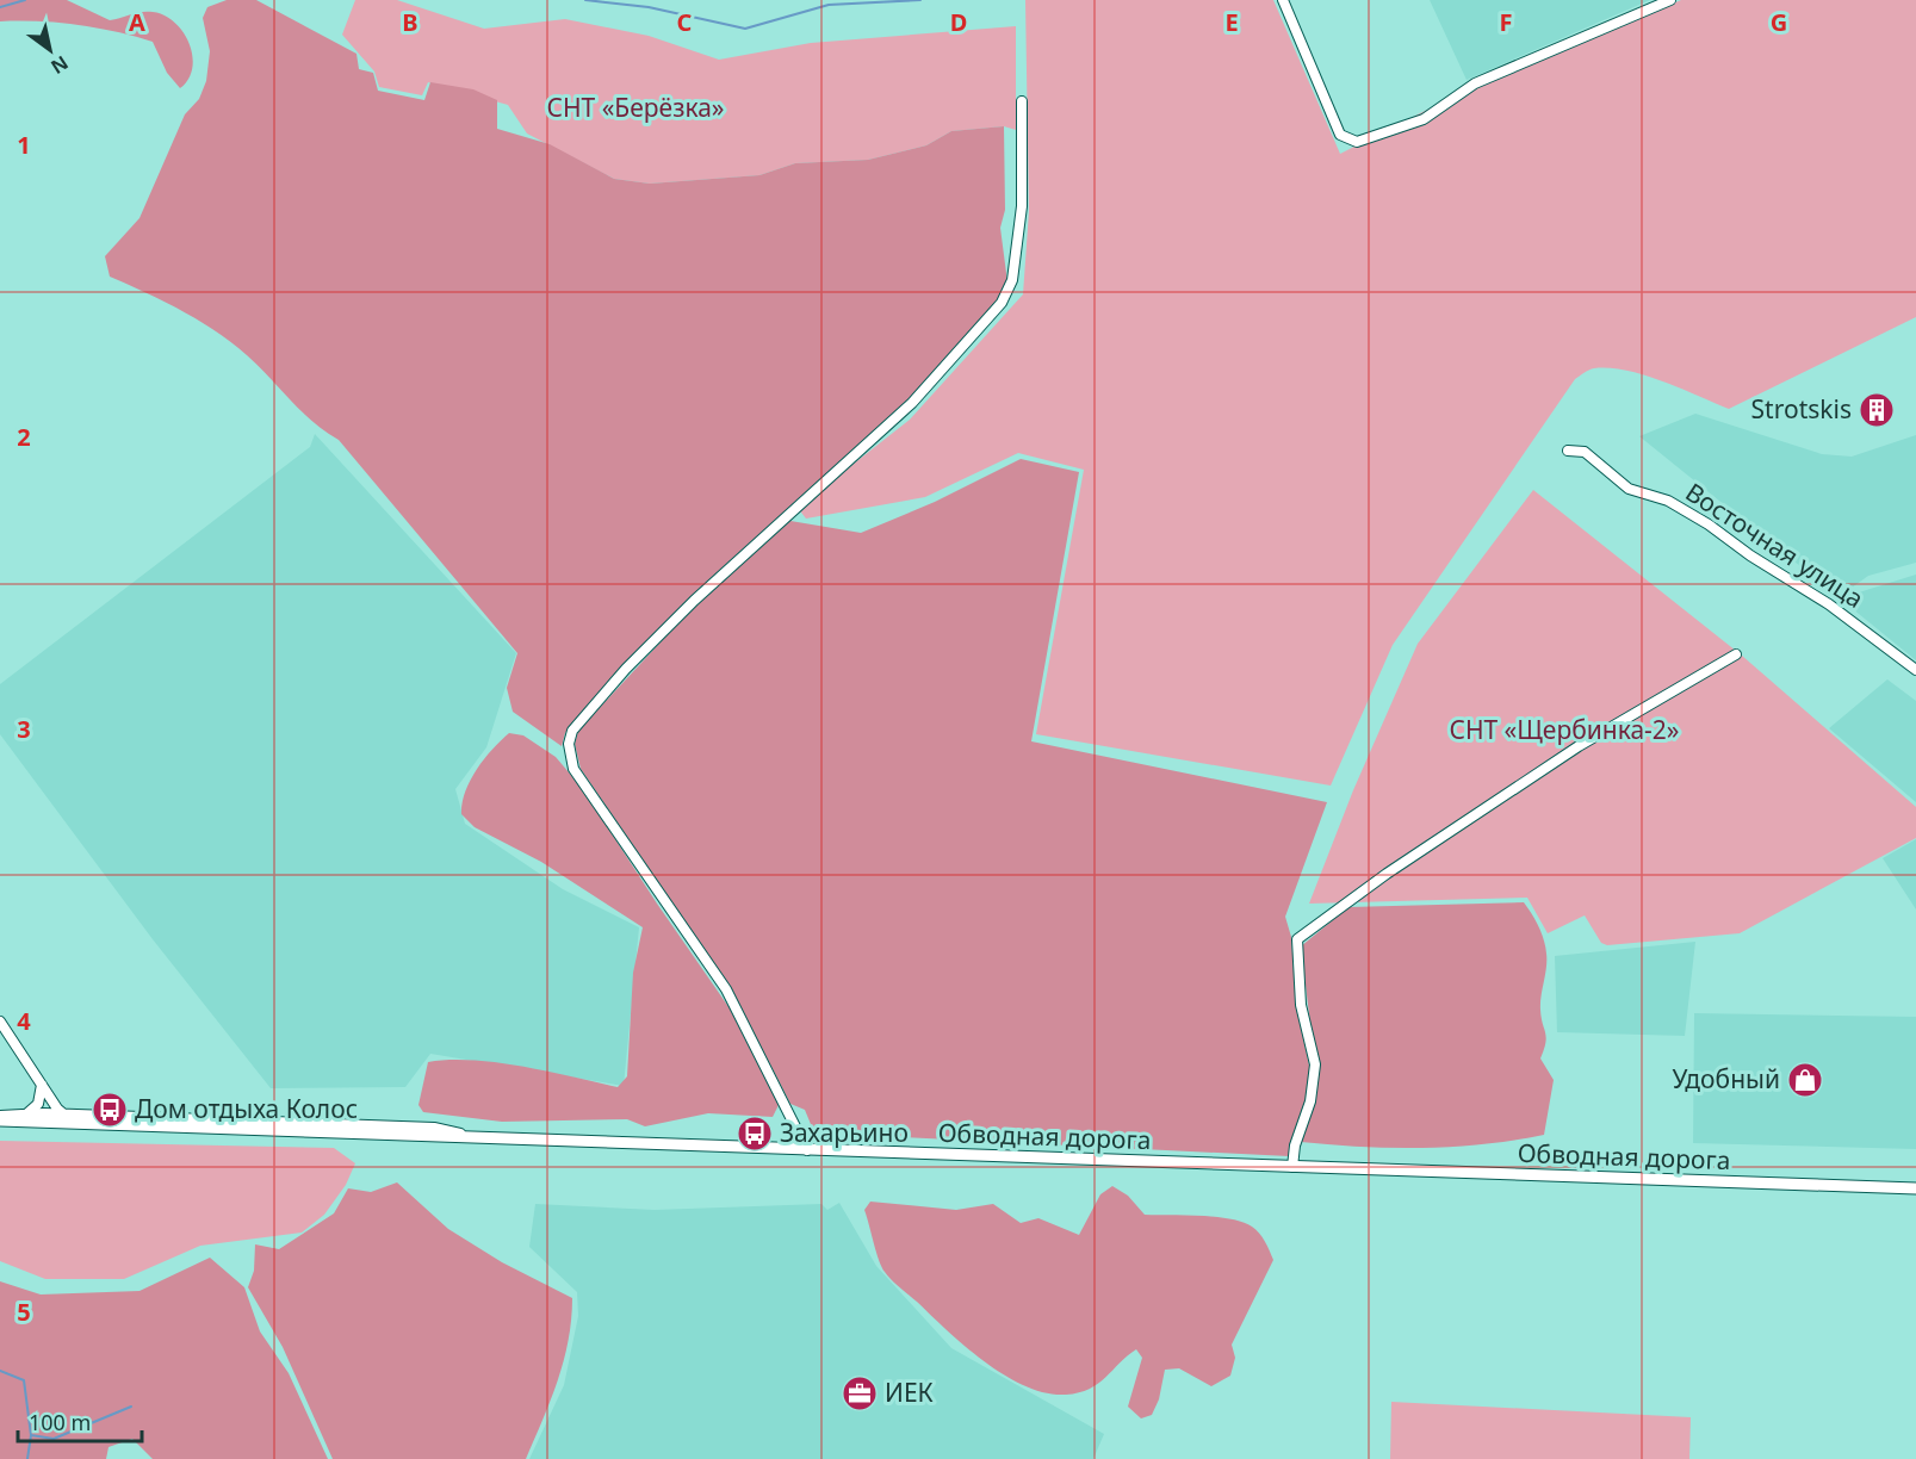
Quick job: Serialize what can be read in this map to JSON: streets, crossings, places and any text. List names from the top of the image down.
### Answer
{
  "streets": {
    "main road": ["Обводная дорога"],
    "street": ["Восточная улица"]
  },
  "parks": ["СНТ «Берёзка»", "СНТ «Щербинка-2»"],
  "places": {
    "building": ["Strotskis"],
    "shop": ["Удобный"],
    "bus stop": ["Дом отдыха Колос", "Захарьино"],
    "office": ["ИЕК"]
  },
  "scale_bar": "100 m",
  "north": "bottom right",
  "grid": {
    "columns": [
      "A",
      "B",
      "C",
      "D",
      "E",
      "F",
      "G"
    ],
    "rows": [
      "1",
      "2",
      "3",
      "4",
      "5"
    ]
  }
}
